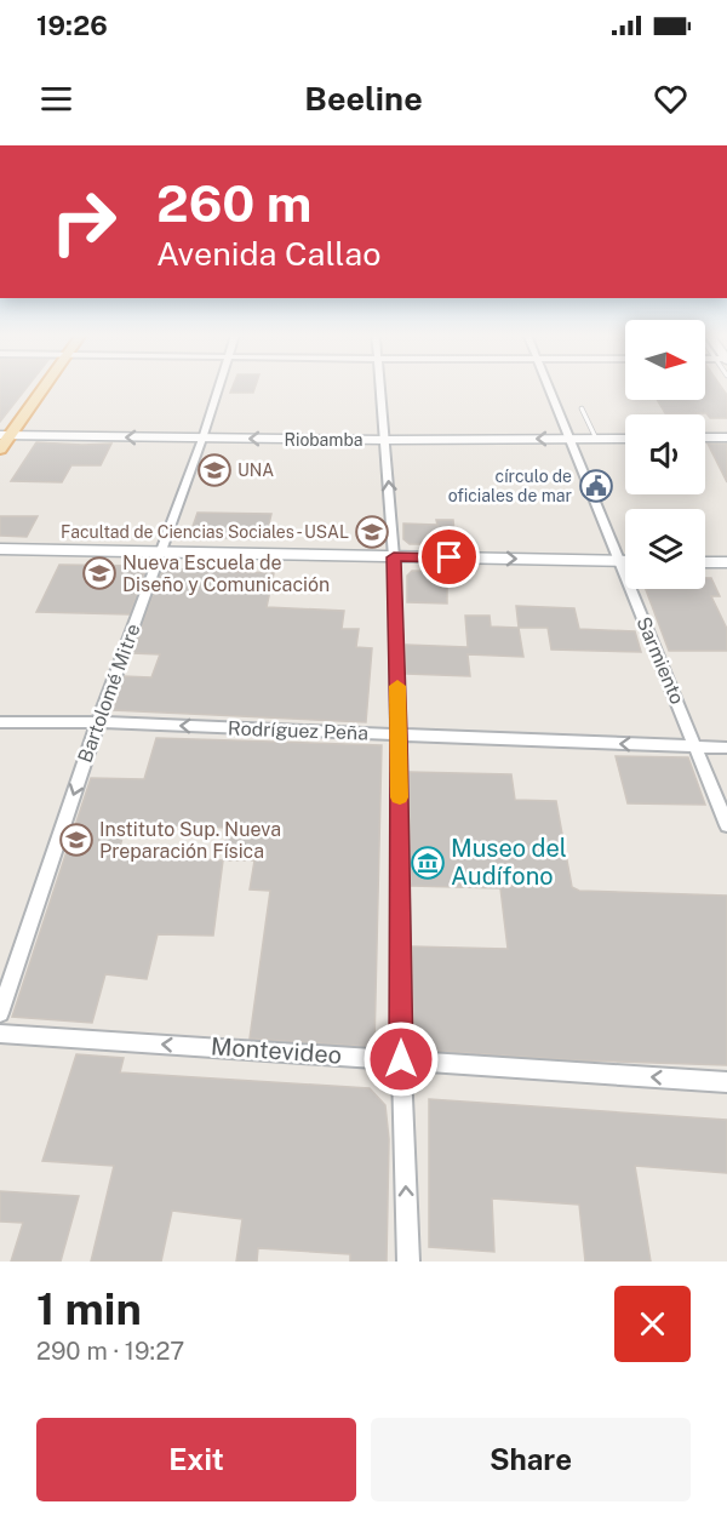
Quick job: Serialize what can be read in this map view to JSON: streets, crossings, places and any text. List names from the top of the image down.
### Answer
{
  "streets": {
    "street": [
      "Riobamba",
      "Sarmiento",
      "Bartolomé Mitre",
      "Rodríguez Peña",
      "Montevideo"
    ]
  },
  "crossings": [
    ["Riobamba", "Sarmiento"],
    ["Riobamba", "Bartolomé Mitre"],
    ["Sarmiento", "Rodríguez Peña"],
    ["Bartolomé Mitre", "Rodríguez Peña"]
  ],
  "one_way": ["Bartolomé Mitre", "Rodríguez Peña", "Montevideo"],
  "places": {
    "school or university": [
      "UNA",
      "Facultad de Ciencias Sociales - USAL",
      "Nueva Escuela de Diseño y Comunicación",
      "Instituto Sup. Nueva Preparación Física"
    ],
    "public building": ["círculo de oficiales de mar"],
    "museum": ["Museo del Audífono"]
  },
  "north": "right",
  "page": {
    "status": "19:26",
    "header": "Beeline",
    "turn": ["260 m", "Avenida Callao"],
    "heading": ["1 min", "290 m · 19:27"],
    "buttons": ["Exit", "Share"]
  }
}
